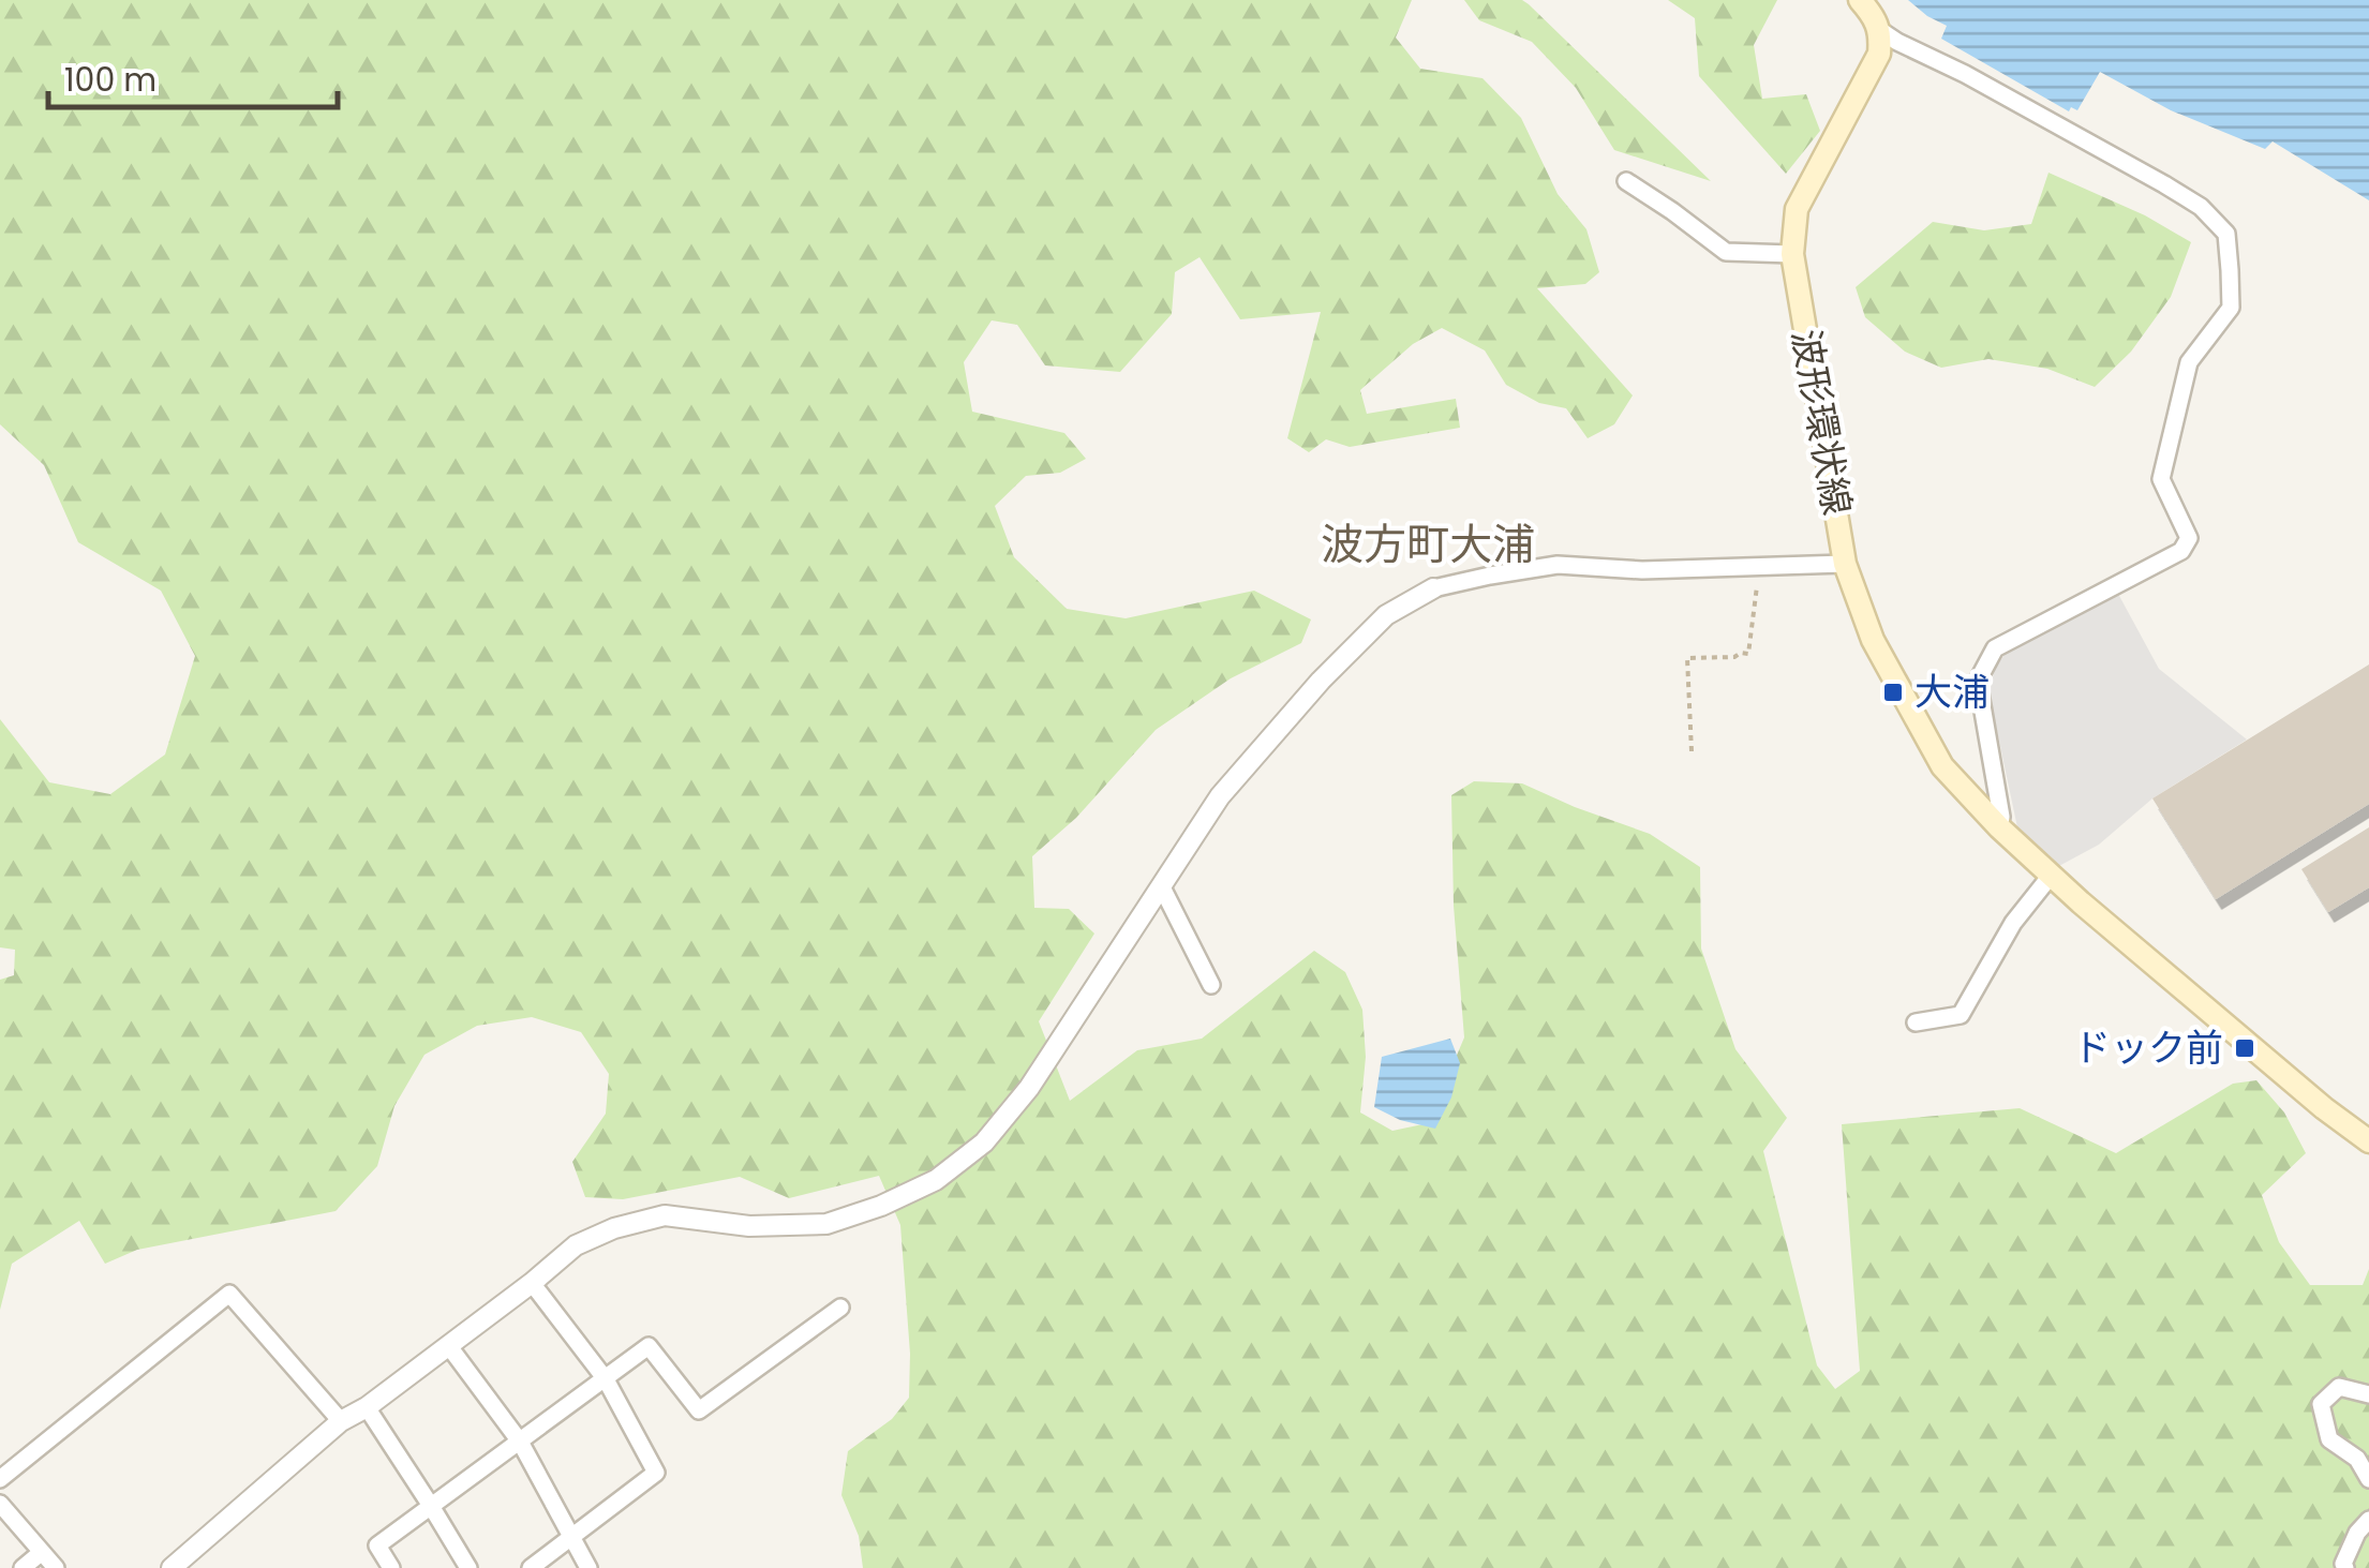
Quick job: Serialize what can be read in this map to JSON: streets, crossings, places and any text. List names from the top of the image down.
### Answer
{
  "streets": {
    "main road": ["波形環状線"]
  },
  "districts": ["波方町大浦"],
  "places": {
    "transit": ["大浦", "ドック前"]
  },
  "scale_bar": "100 m"
}
